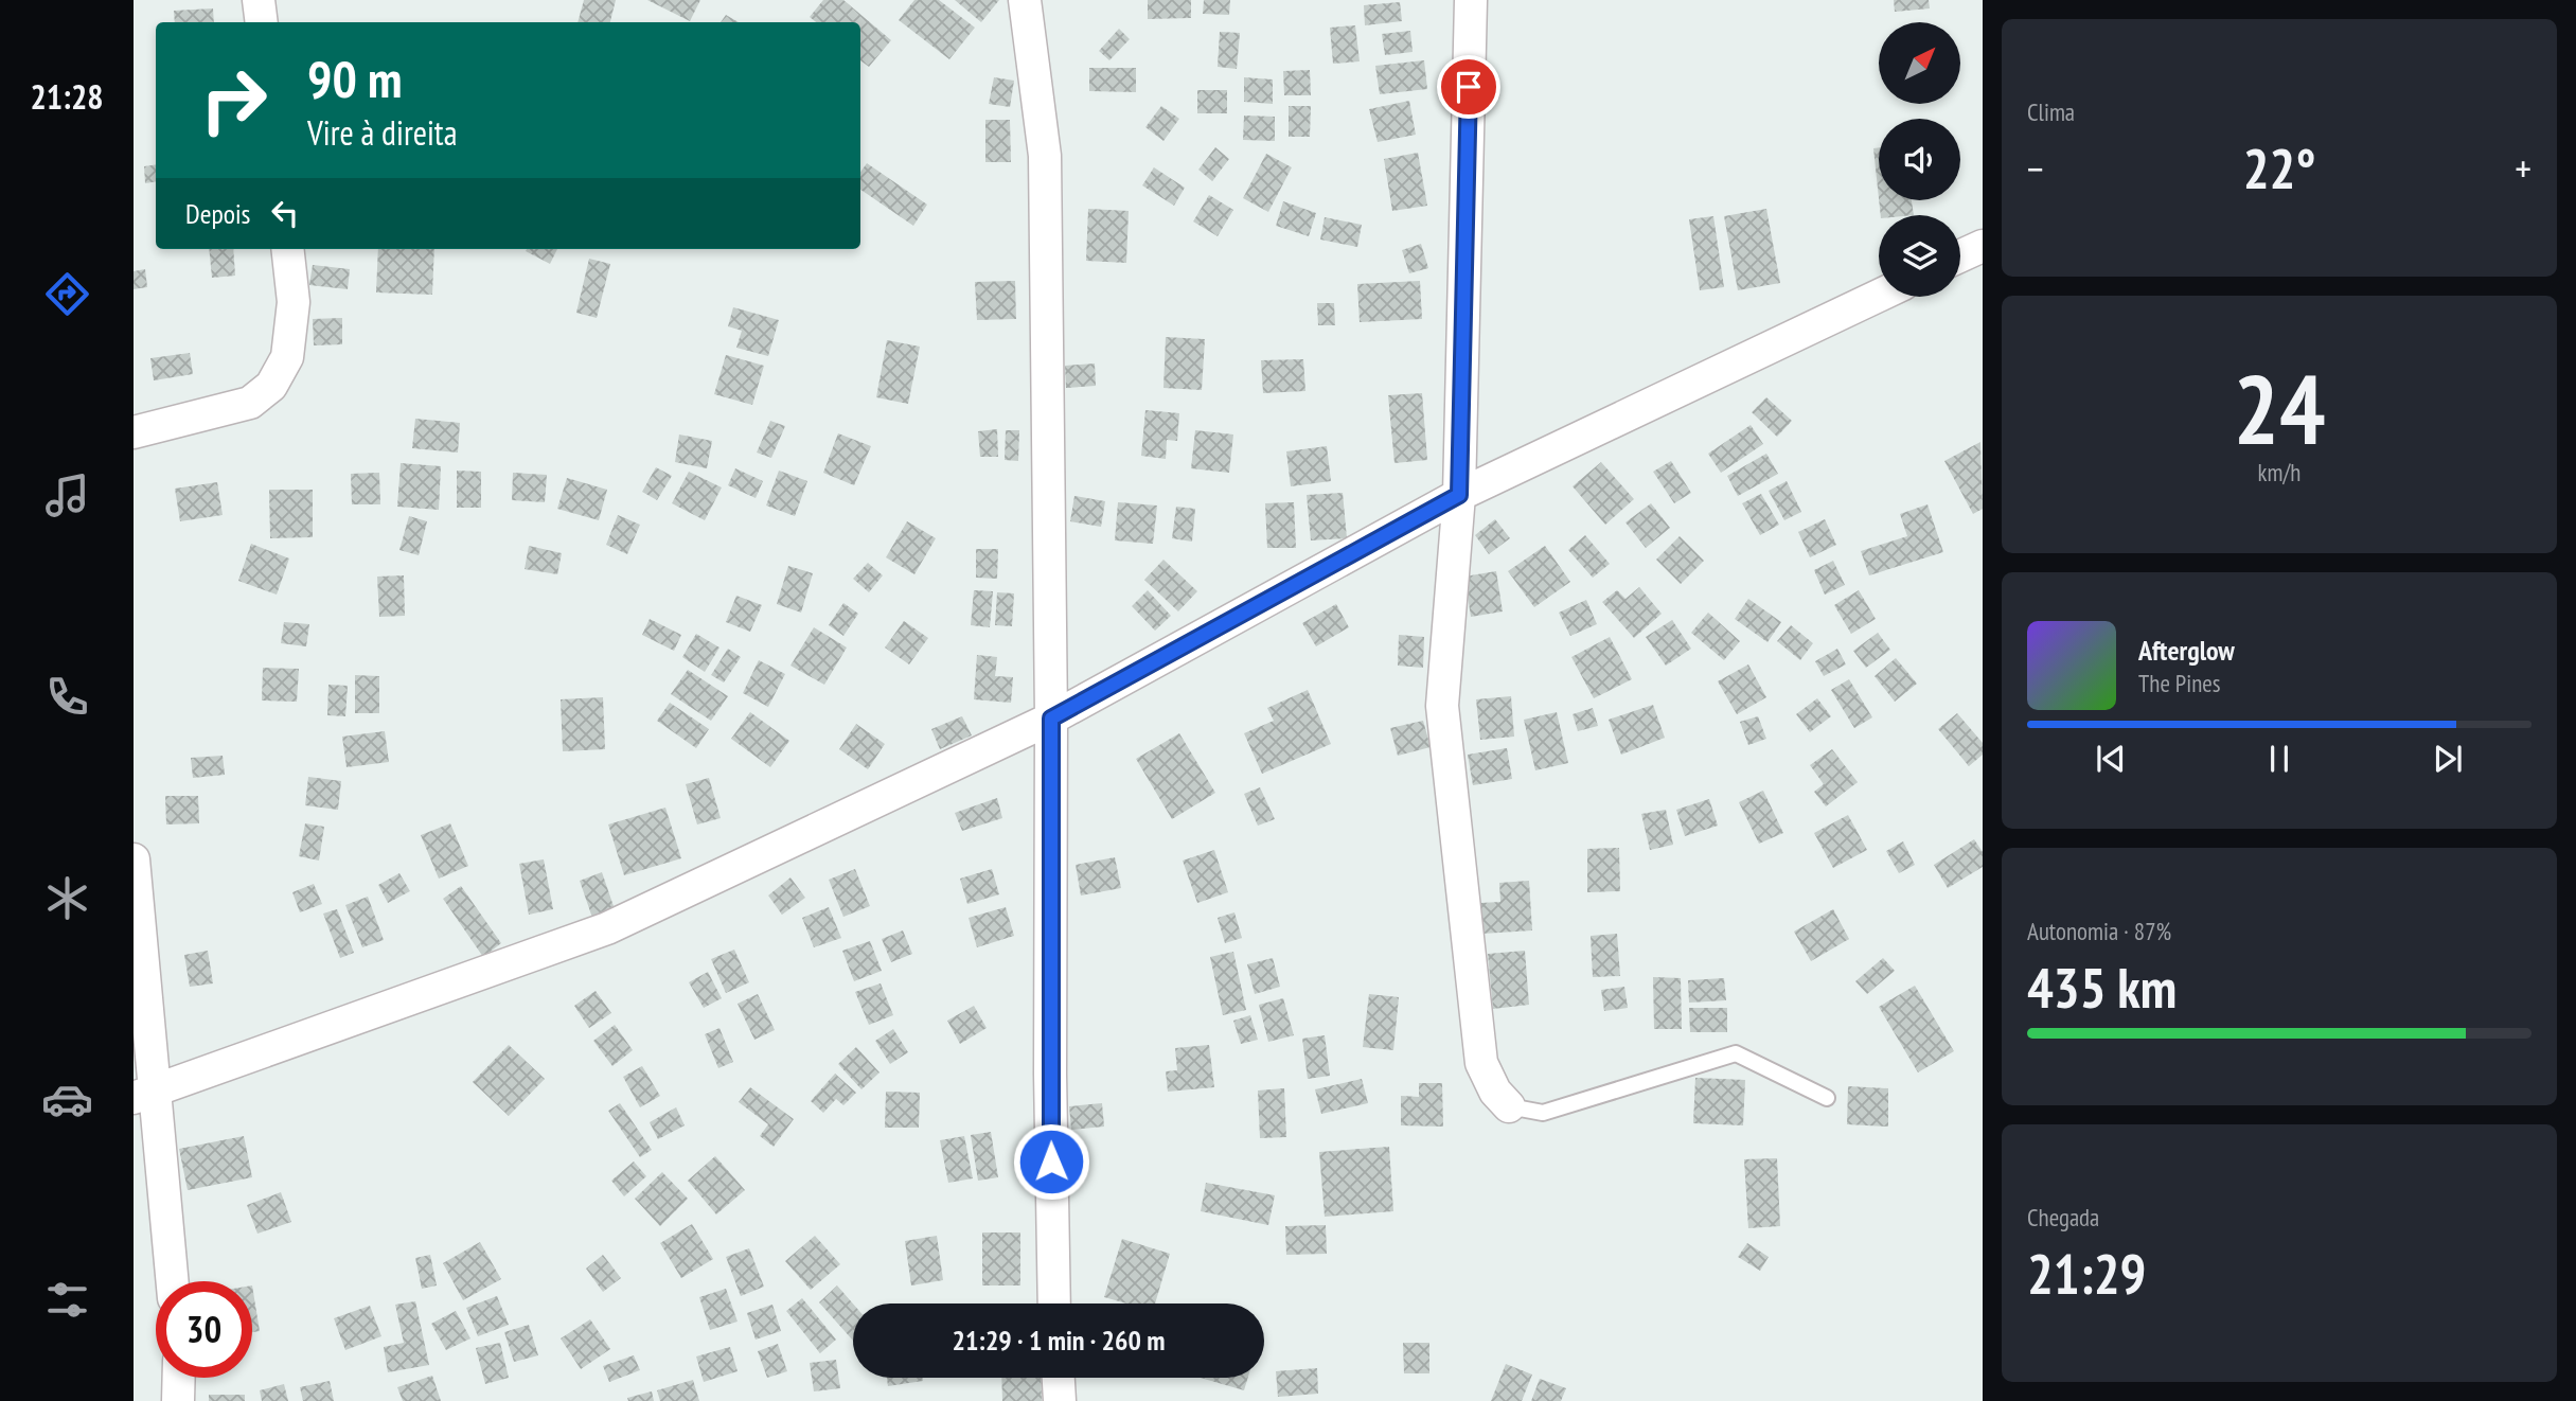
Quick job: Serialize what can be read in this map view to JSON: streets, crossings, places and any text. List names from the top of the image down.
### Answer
{
  "north": "top right",
  "page": {
    "tabs": "21:28",
    "tile": [
      "Clima",
      ["24", "km/h"],
      ["Autonomia · 87%", "435 km"],
      ["Chegada", "21:29"]
    ],
    "turn": ["90 m", "Vire à direita"],
    "heat": ["−", "22°", "+"],
    "then": "Depois",
    "song": ["Afterglow", "The Pines"],
    "limit": "30",
    "trip": "21:29 · 1 min · 260 m"
  }
}
